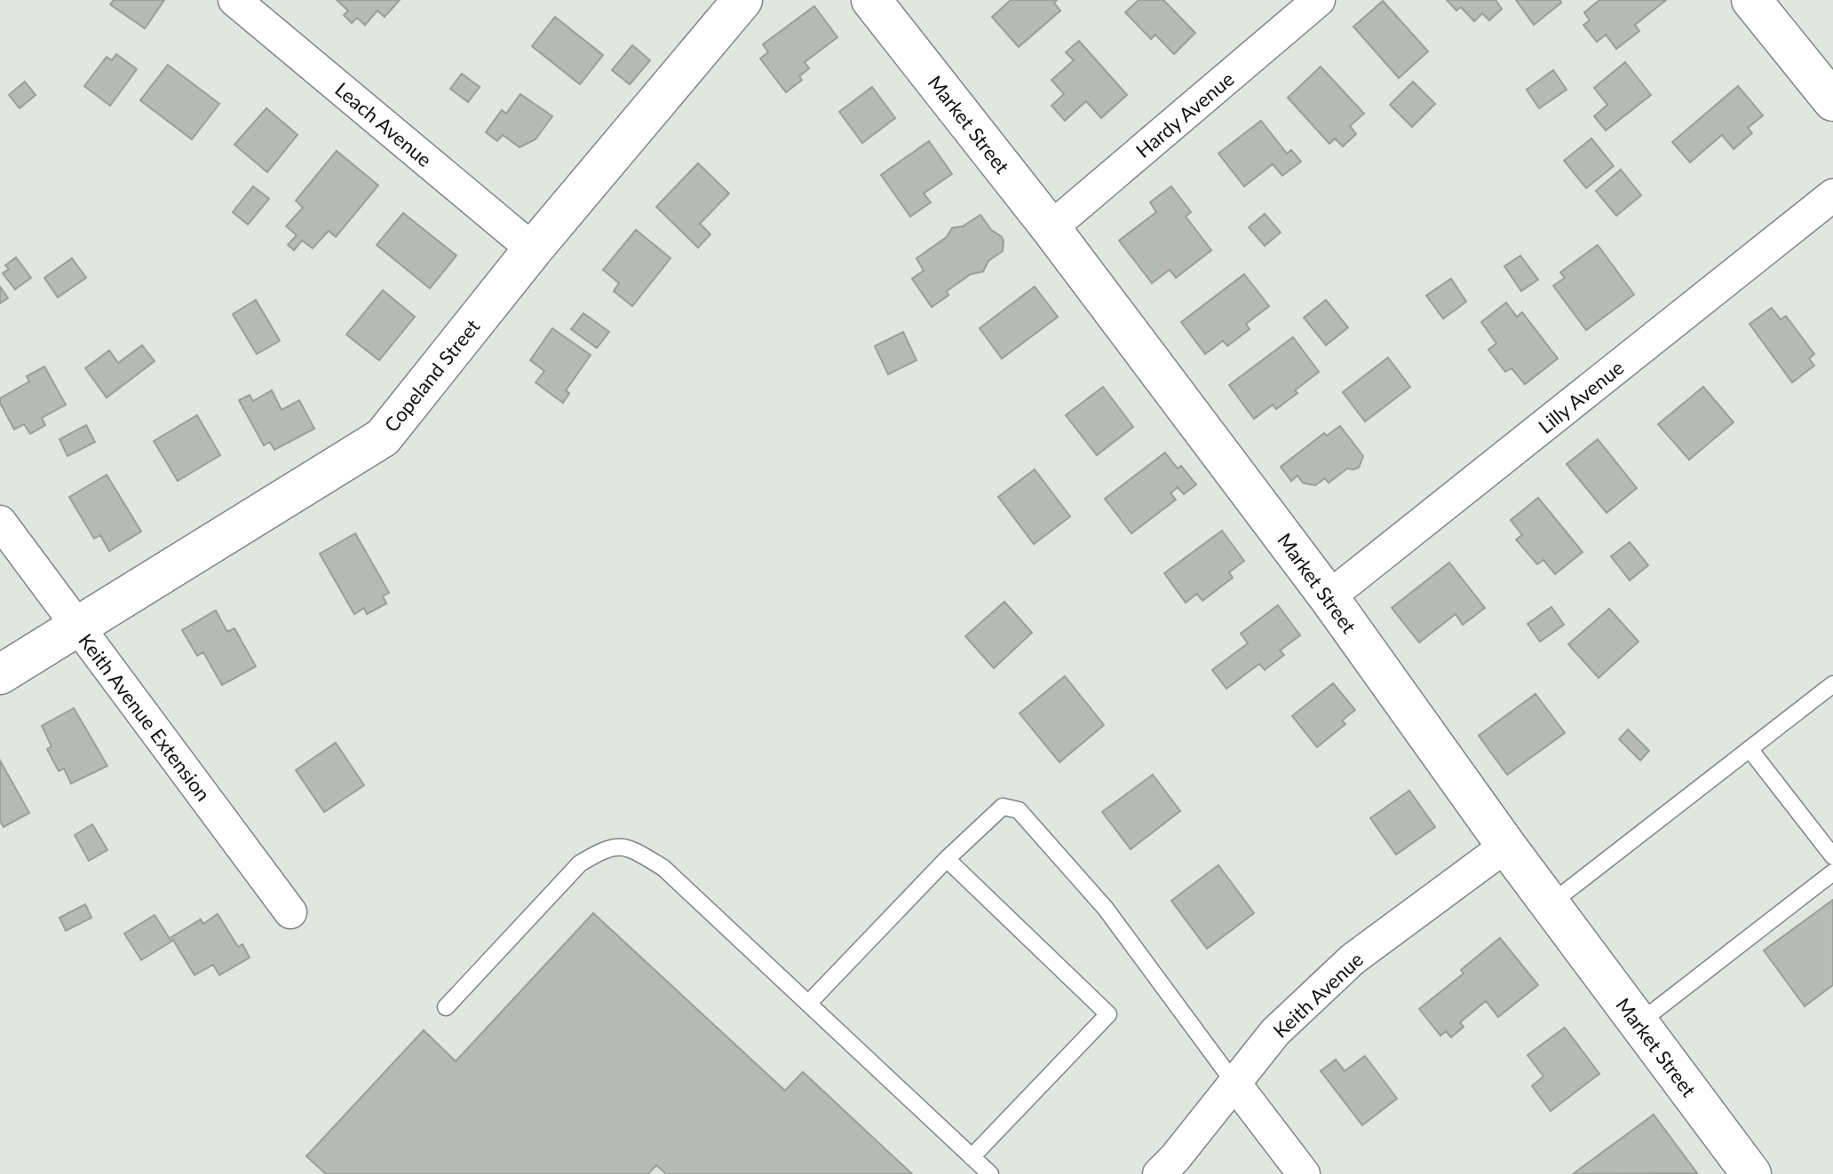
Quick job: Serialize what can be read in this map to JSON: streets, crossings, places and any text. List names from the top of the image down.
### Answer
{
  "streets": {
    "main road": ["Market Street", "Copeland Street"],
    "street": [
      "Hardy Avenue",
      "Leach Avenue",
      "Lilly Avenue",
      "Keith Avenue Extension",
      "Keith Avenue"
    ]
  },
  "crossings": [
    ["Hardy Avenue", "Market Street"],
    ["Leach Avenue", "Copeland Street"],
    ["Market Street", "Lilly Avenue"],
    ["Market Street", "Keith Avenue"],
    ["Copeland Street", "Keith Avenue Extension"]
  ]
}
